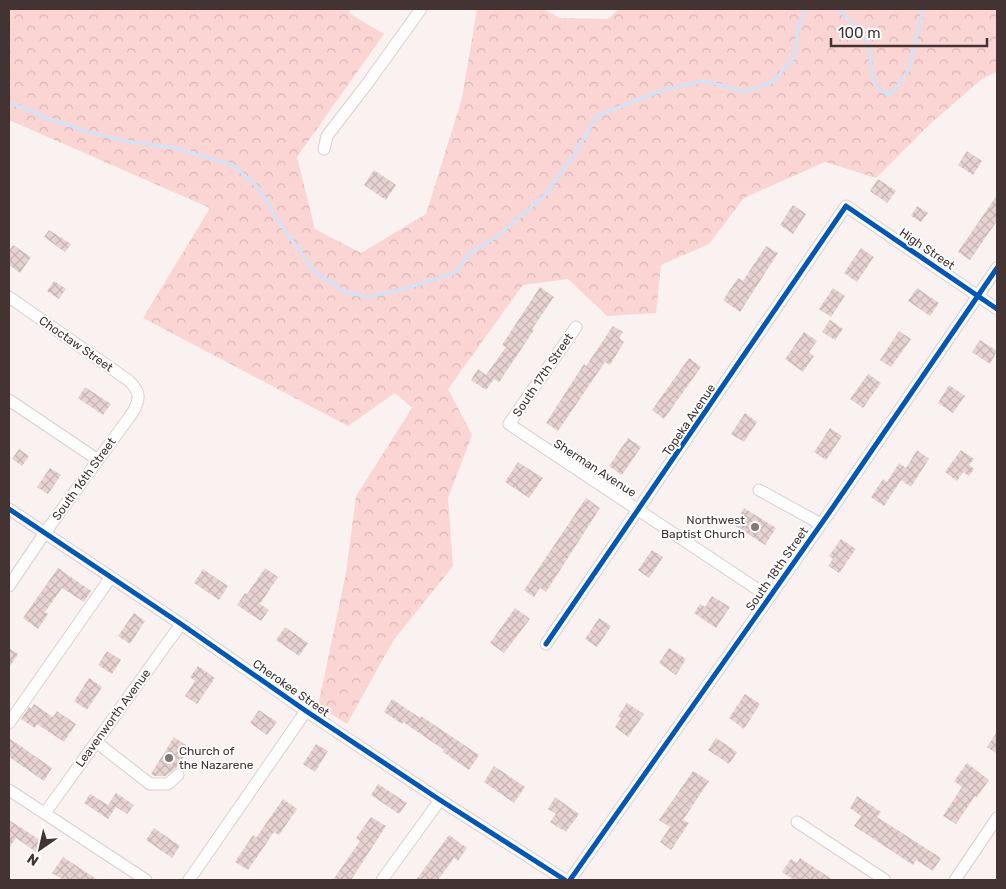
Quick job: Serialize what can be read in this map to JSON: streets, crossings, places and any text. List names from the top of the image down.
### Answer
{
  "streets": {
    "street": [
      "High Street",
      "Choctaw Street",
      "South 17th Street",
      "Topeka Avenue",
      "Sherman Avenue",
      "South 16th Street",
      "South 18th Street",
      "Cherokee Street",
      "Leavenworth Avenue"
    ]
  },
  "crossings": [
    ["High Street", "Topeka Avenue"],
    ["High Street", "South 18th Street"],
    ["Choctaw Street", "South 16th Street"],
    ["South 17th Street", "Sherman Avenue"],
    ["Topeka Avenue", "Sherman Avenue"],
    ["Sherman Avenue", "South 18th Street"],
    ["South 16th Street", "Cherokee Street"],
    ["Cherokee Street", "Leavenworth Avenue"]
  ],
  "places": ["Northwest Baptist Church", "Church of the Nazarene"],
  "scale_bar": "100 m",
  "north": "bottom left"
}
